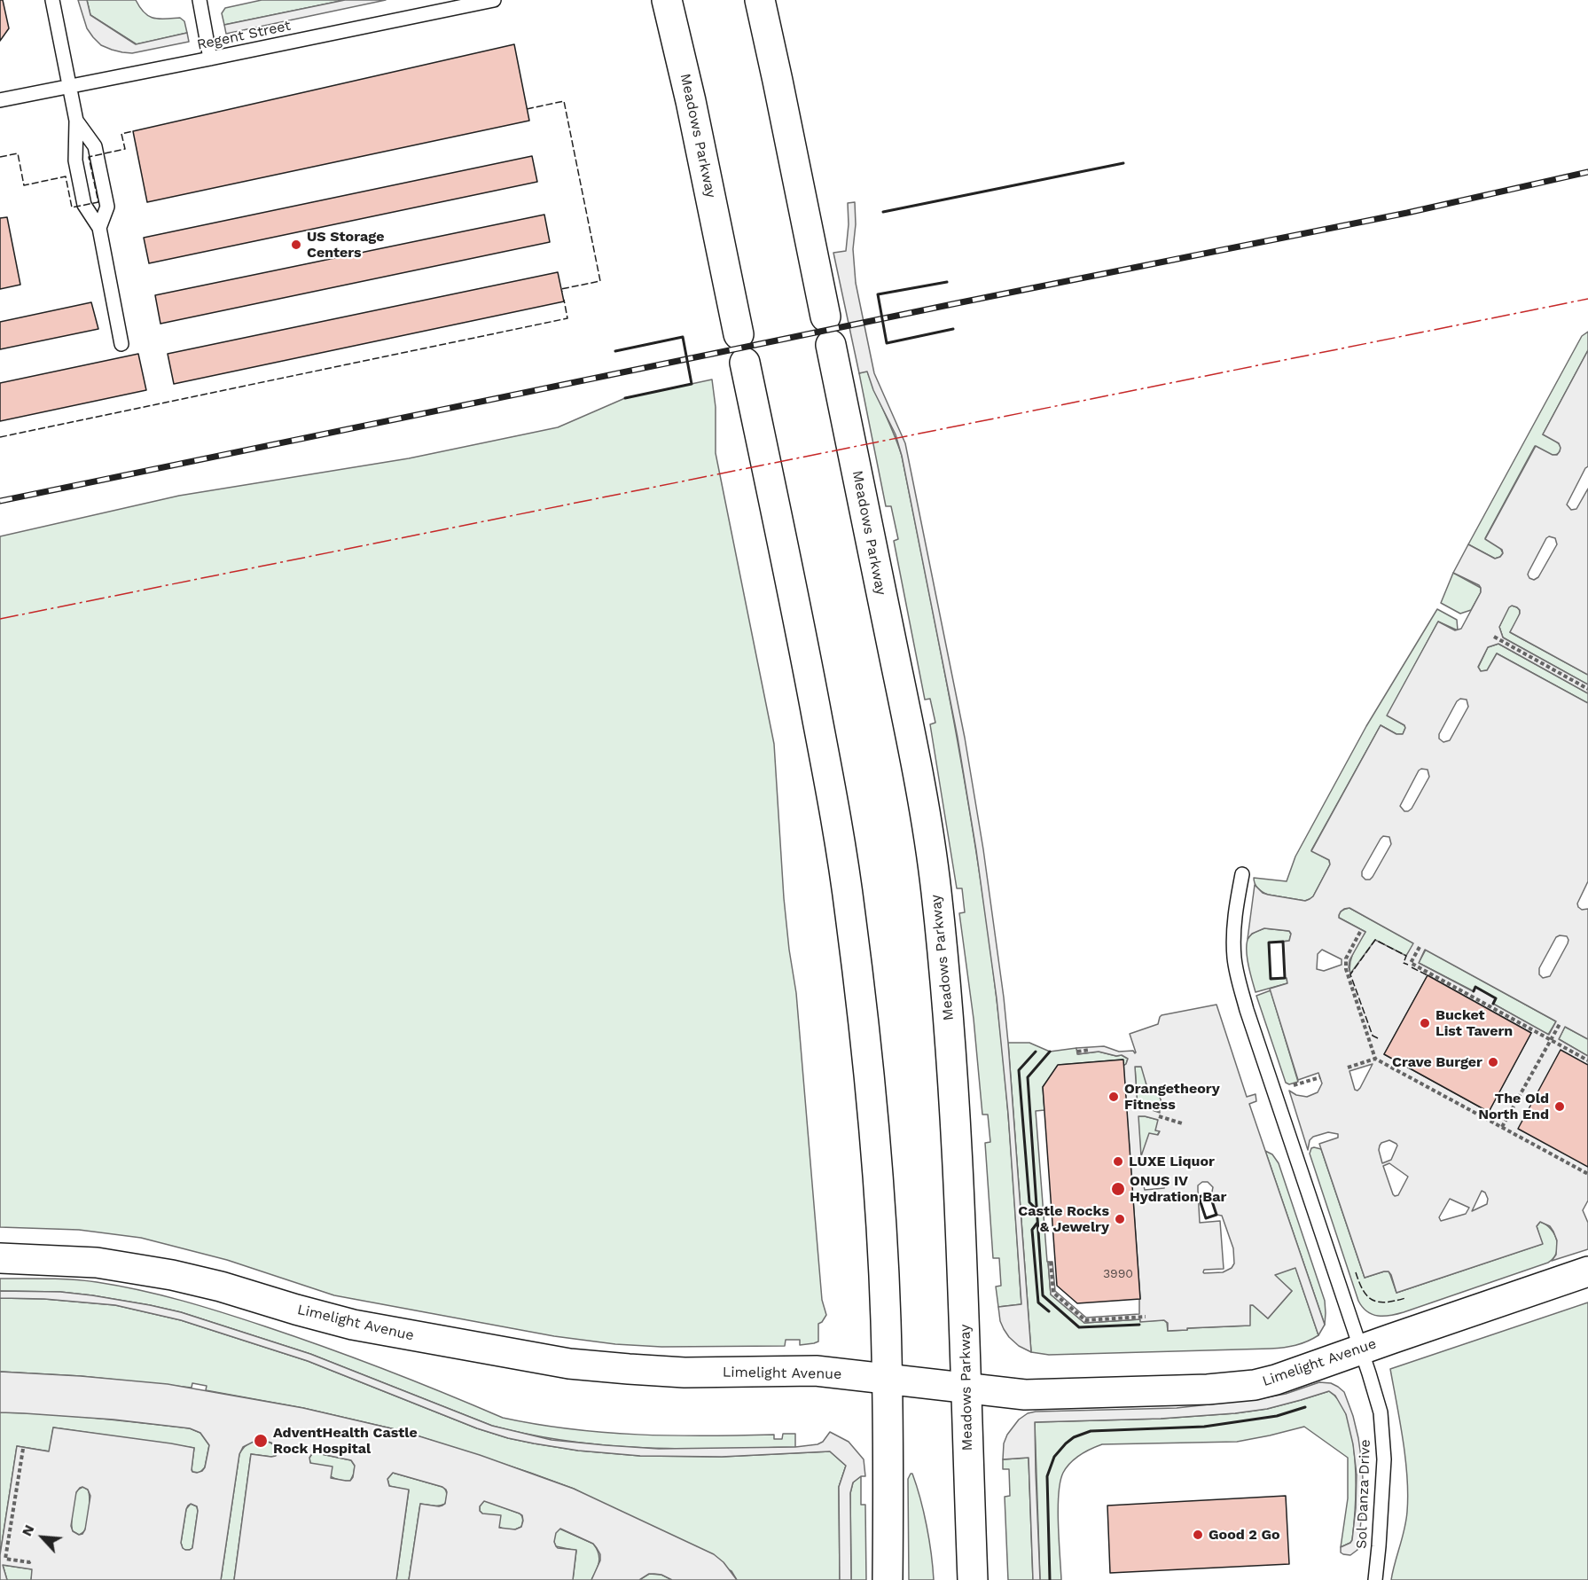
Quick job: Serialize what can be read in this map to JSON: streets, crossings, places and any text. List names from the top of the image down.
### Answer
{
  "streets": {
    "main road": ["Meadows Parkway", "Limelight Avenue"],
    "lane": ["Regent Street", "Sol Danza Drive"]
  },
  "crossings": [
    ["Meadows Parkway", "Limelight Avenue"],
    ["Limelight Avenue", "Sol Danza Drive"]
  ],
  "places": [
    "US Storage Centers",
    "Bucket List Tavern",
    "Crave Burger",
    "Orangetheory Fitness",
    "The Old North End",
    "LUXE Liquor",
    "ONUS IV Hydration Bar",
    "Castle Rocks & Jewelry",
    "AdventHealth Castle Rock Hospital",
    "Good 2 Go"
  ],
  "house_numbers": ["3990"],
  "north": "top left"
}
